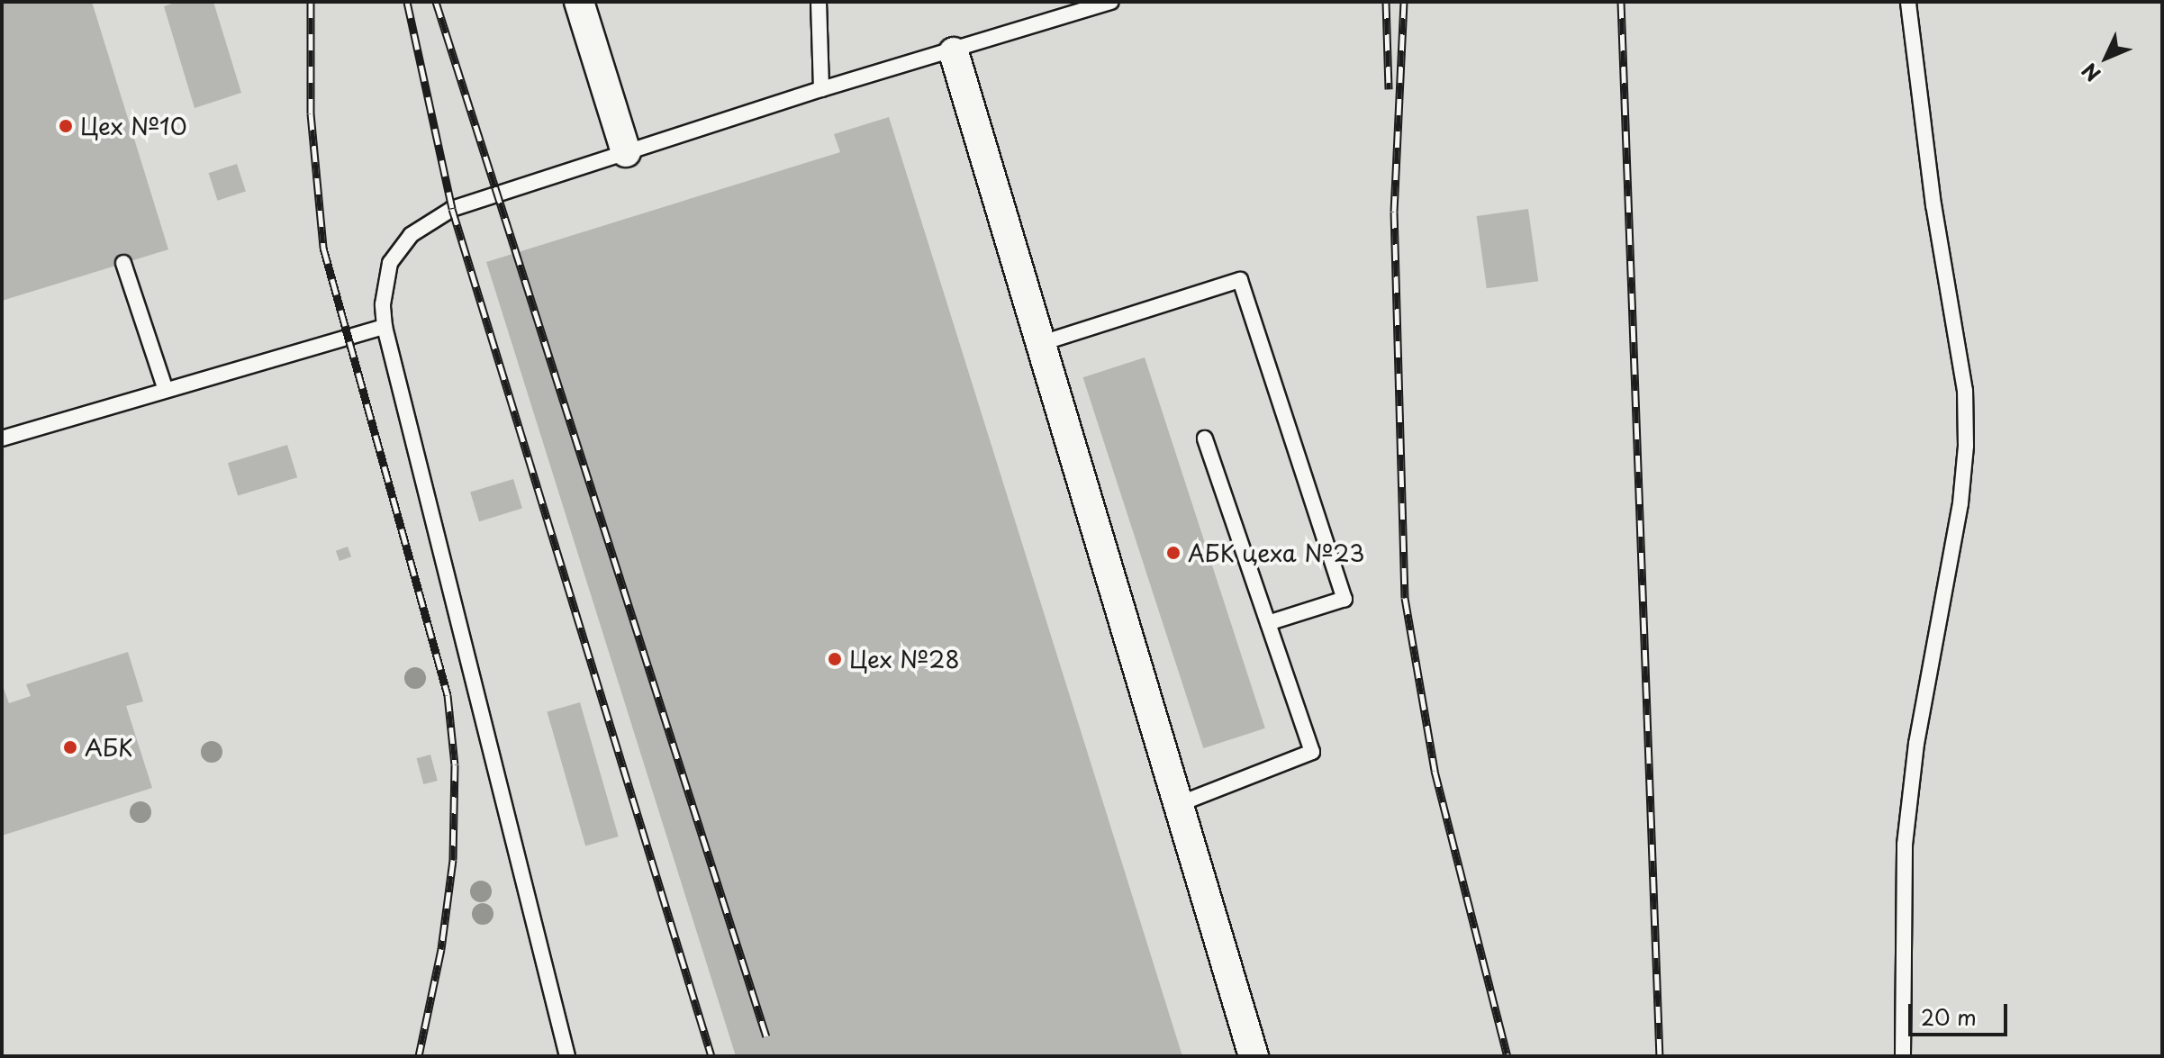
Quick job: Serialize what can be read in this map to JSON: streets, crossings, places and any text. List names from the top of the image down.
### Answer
{
  "places": [
    "Цех №10",
    "АБК цеха №23",
    "Цех №28",
    "АБК"
  ],
  "scale_bar": "20 m",
  "north": "bottom left"
}
